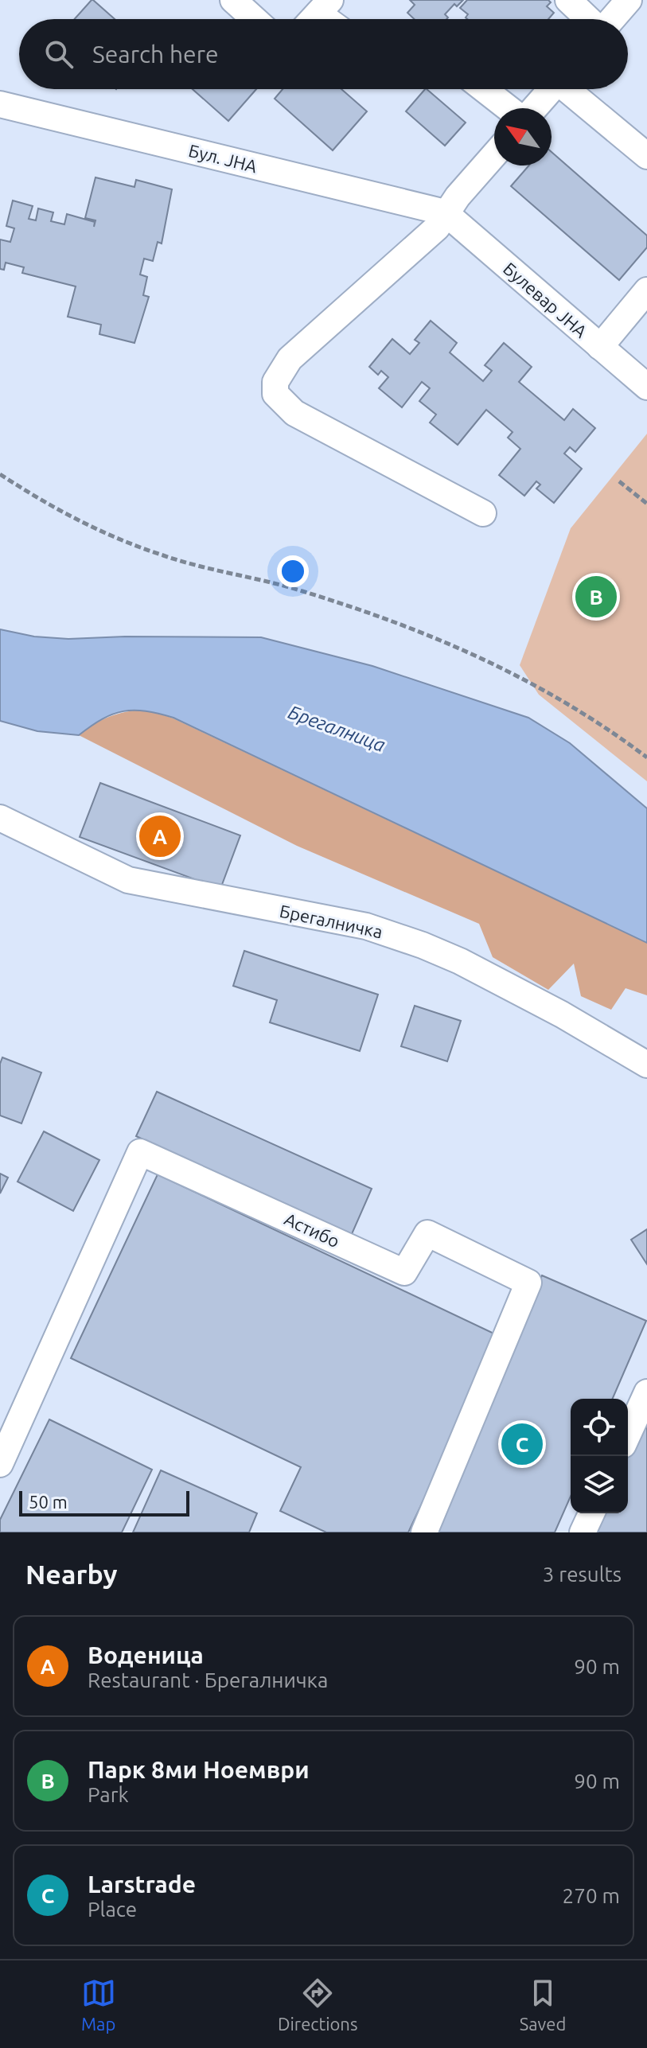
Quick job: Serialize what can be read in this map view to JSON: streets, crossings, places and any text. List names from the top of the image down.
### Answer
{
  "streets": {
    "street": [
      "Бул. ЈНА",
      "Булевар ЈНА",
      "Брегалничка",
      "Астибо"
    ]
  },
  "crossings": [
    ["Бул. ЈНА", "Булевар ЈНА"]
  ],
  "water": ["Брегалница"],
  "scale_bar": "50 m",
  "north": "top left",
  "page": {
    "search": "Search here",
    "pins": ["B", "A", "C"],
    "scale": "50 m",
    "heading": ["Nearby", "3 results"],
    "list": [
      {
        "mark": "A",
        "name": "Воденица",
        "note": "Restaurant · Брегалничка",
        "value": "90 m"
      },
      {
        "mark": "B",
        "name": "Парк 8ми Ноември",
        "note": "Park",
        "value": "90 m"
      },
      {
        "mark": "C",
        "name": "Larstrade",
        "note": "Place",
        "value": "270 m"
      }
    ],
    "nav": ["Map", "Directions", "Saved"]
  }
}
